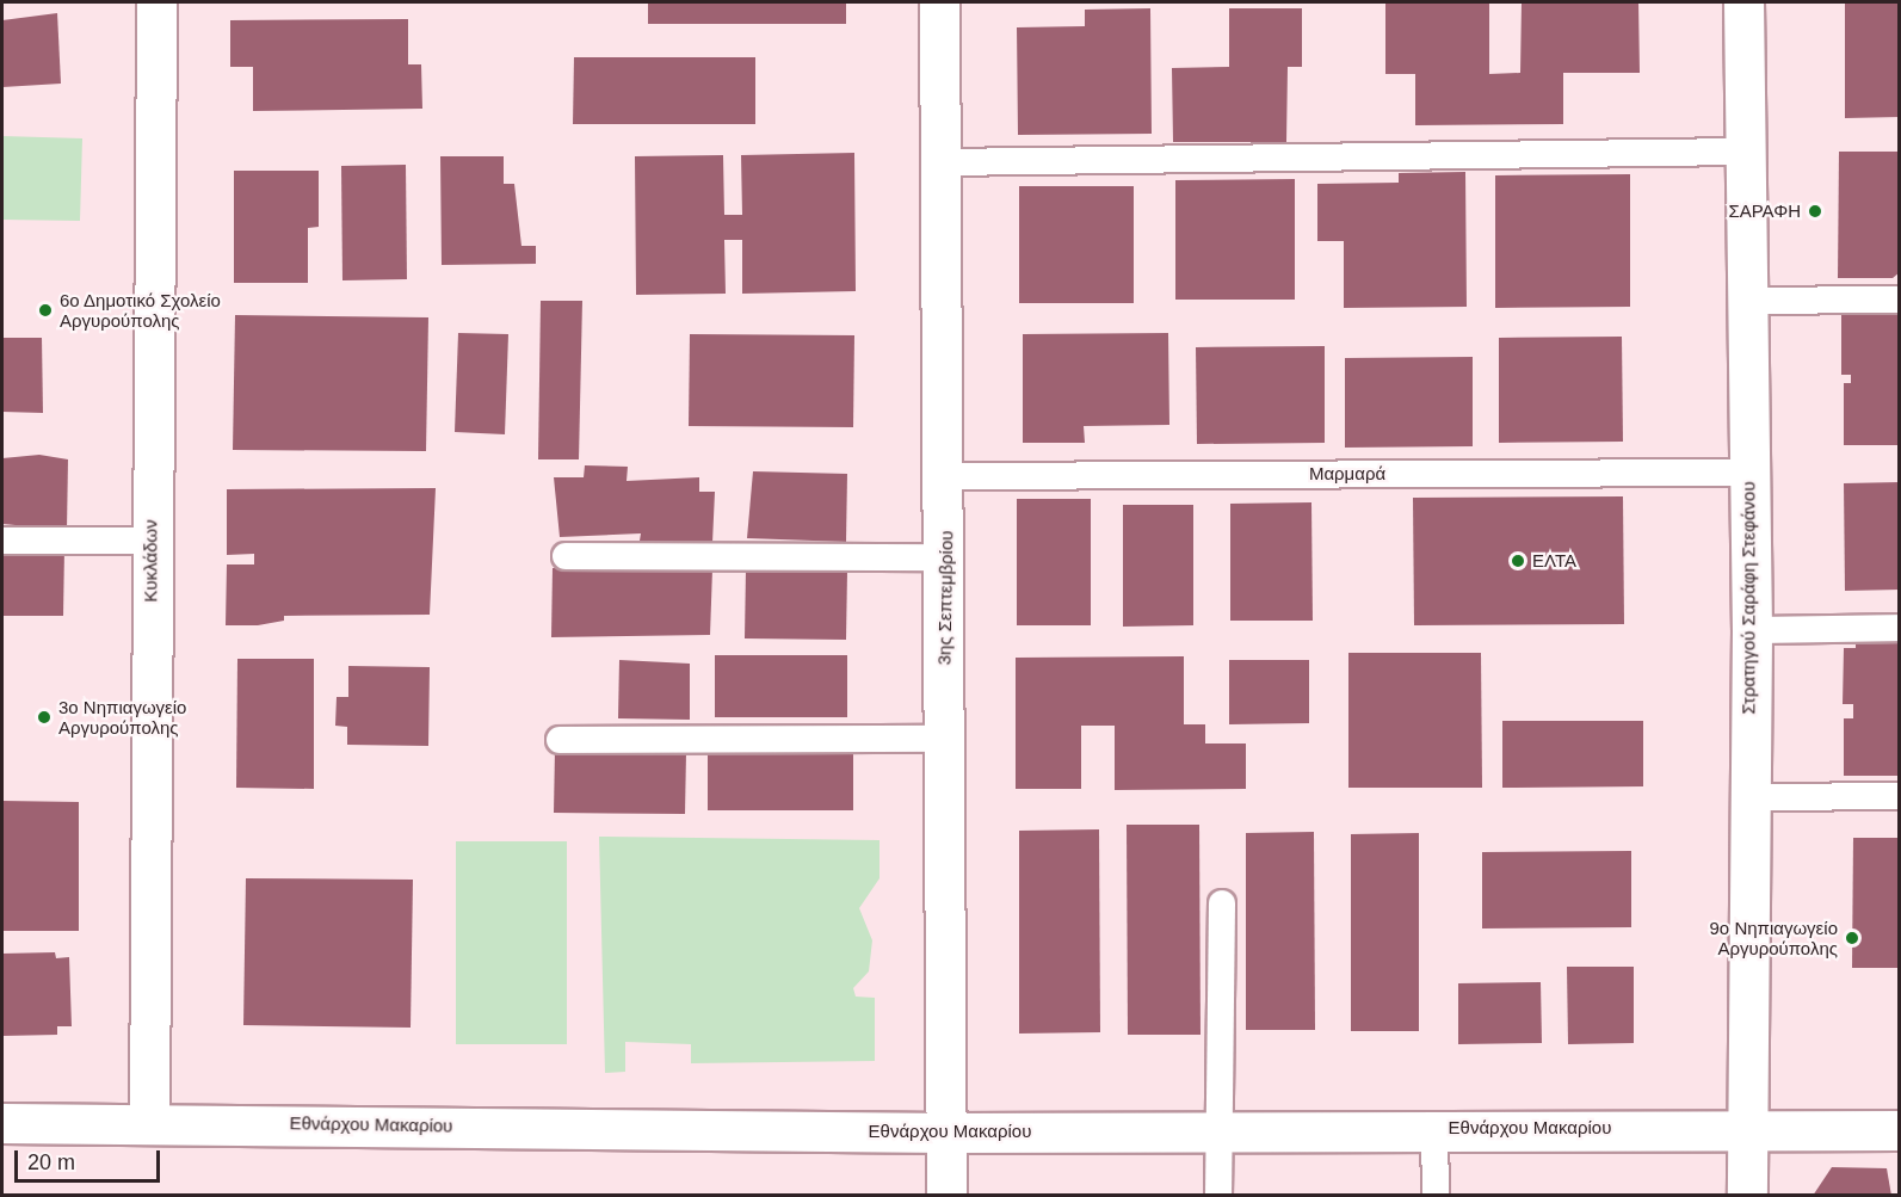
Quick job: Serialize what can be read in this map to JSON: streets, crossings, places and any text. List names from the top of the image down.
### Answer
{
  "streets": {
    "street": [
      "Κυκλάδων",
      "3ης Σεπτεμβρίου",
      "Στρατηγού Σαράφη Στεφάνου",
      "Εθνάρχου Μακαρίου"
    ],
    "lane": ["Μαρμαρά"]
  },
  "crossings": [
    ["Μαρμαρά", "3ης Σεπτεμβρίου"],
    ["Μαρμαρά", "Στρατηγού Σαράφη Στεφάνου"],
    ["Κυκλάδων", "Εθνάρχου Μακαρίου"],
    ["3ης Σεπτεμβρίου", "Εθνάρχου Μακαρίου"],
    ["Στρατηγού Σαράφη Στεφάνου", "Εθνάρχου Μακαρίου"]
  ],
  "places": [
    "ΣΑΡΑΦΗ",
    "6ο Δημοτικό Σχολείο Αργυρούπολης",
    "ΕΛΤΑ",
    "3ο Νηπιαγωγείο Αργυρούπολης",
    "9ο Νηπιαγωγείο Αργυρούπολης"
  ],
  "scale_bar": "20 m"
}
